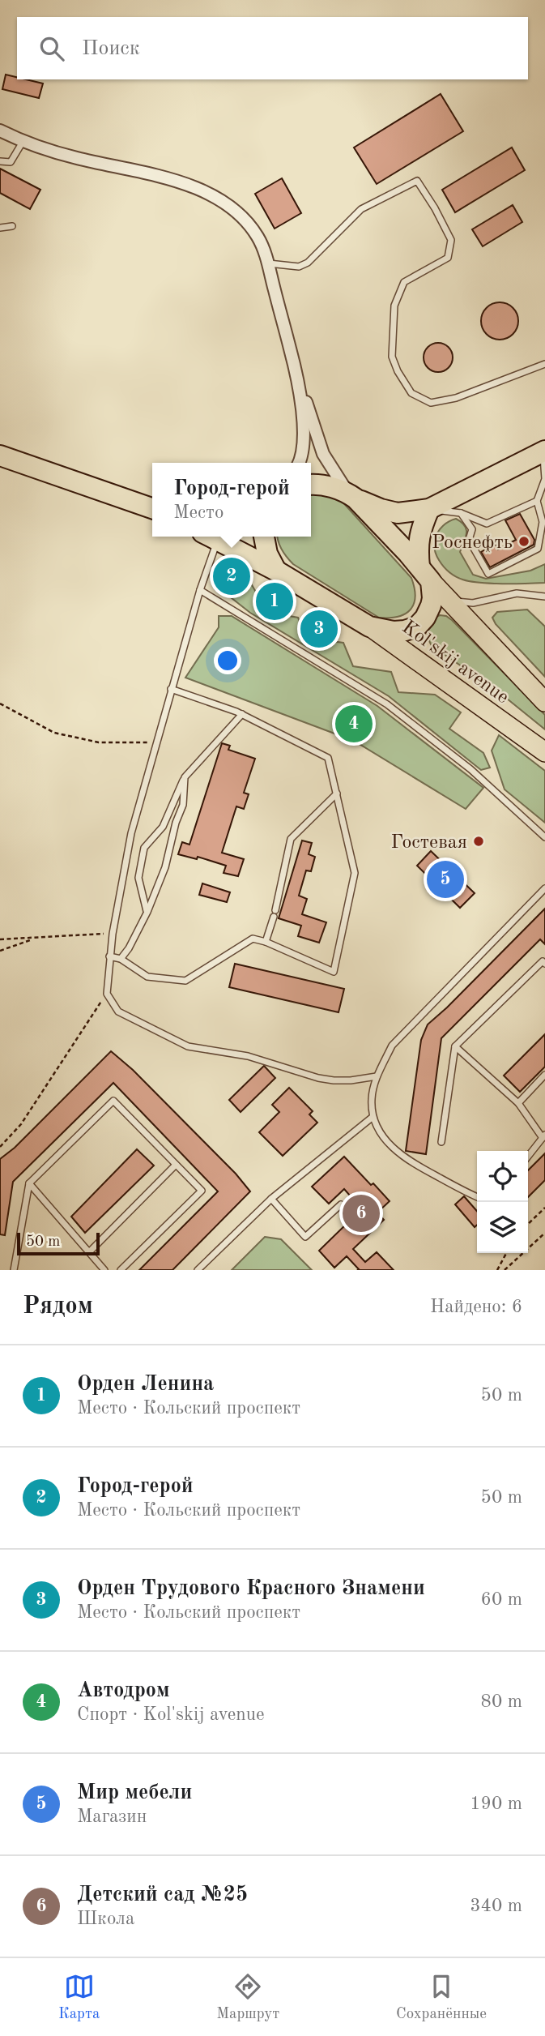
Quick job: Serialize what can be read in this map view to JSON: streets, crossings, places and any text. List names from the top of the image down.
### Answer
{
  "streets": {
    "main road": ["Kol'skij avenue"]
  },
  "places": ["Роснефть", "Гостевая"],
  "scale_bar": "50 m",
  "page": {
    "search": "Поиск",
    "popup": ["Город-герой", "Место"],
    "pins": [
      "2",
      "1",
      "3",
      "4",
      "5",
      "6"
    ],
    "scale": "50 m",
    "heading": ["Рядом", "Найдено: 6"],
    "list": [
      {
        "mark": "1",
        "name": "Орден Ленина",
        "note": "Место · Кольский проспект",
        "value": "50 m"
      },
      {
        "mark": "2",
        "name": "Город-герой",
        "note": "Место · Кольский проспект",
        "value": "50 m"
      },
      {
        "mark": "3",
        "name": "Орден Трудового Красного Знамени",
        "note": "Место · Кольский проспект",
        "value": "60 m"
      },
      {
        "mark": "4",
        "name": "Автодром",
        "note": "Спорт · Kol'skij avenue",
        "value": "80 m"
      },
      {
        "mark": "5",
        "name": "Мир мебели",
        "note": "Магазин",
        "value": "190 m"
      },
      {
        "mark": "6",
        "name": "Детский сад №25",
        "note": "Школа",
        "value": "340 m"
      }
    ],
    "nav": ["Карта", "Маршрут", "Сохранённые"]
  }
}
